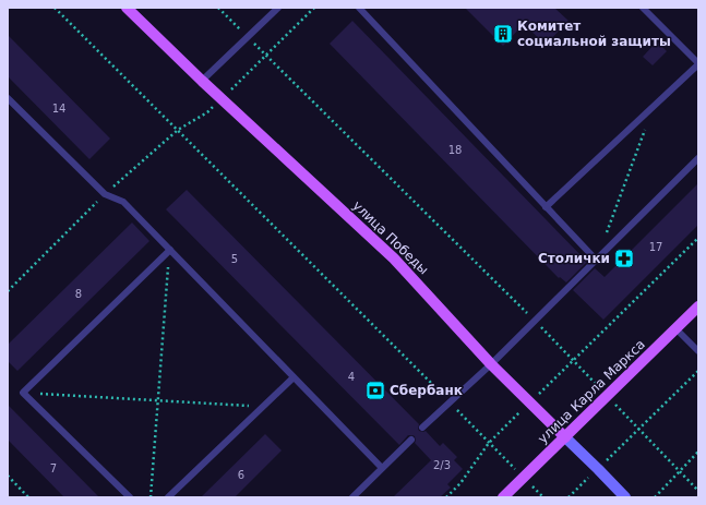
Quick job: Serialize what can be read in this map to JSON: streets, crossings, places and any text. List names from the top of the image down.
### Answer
{
  "streets": {
    "main road": ["улица Победы", "улица Карла Маркса"]
  },
  "crossings": [
    ["улица Победы", "улица Карла Маркса"]
  ],
  "places": {
    "building": ["Комитет социальной защиты"],
    "pharmacy": ["Столички"],
    "bank": ["Сбербанк"]
  },
  "house_numbers": [
    "14",
    "18",
    "17",
    "5",
    "8",
    "4",
    "2/3",
    "7",
    "6"
  ]
}
